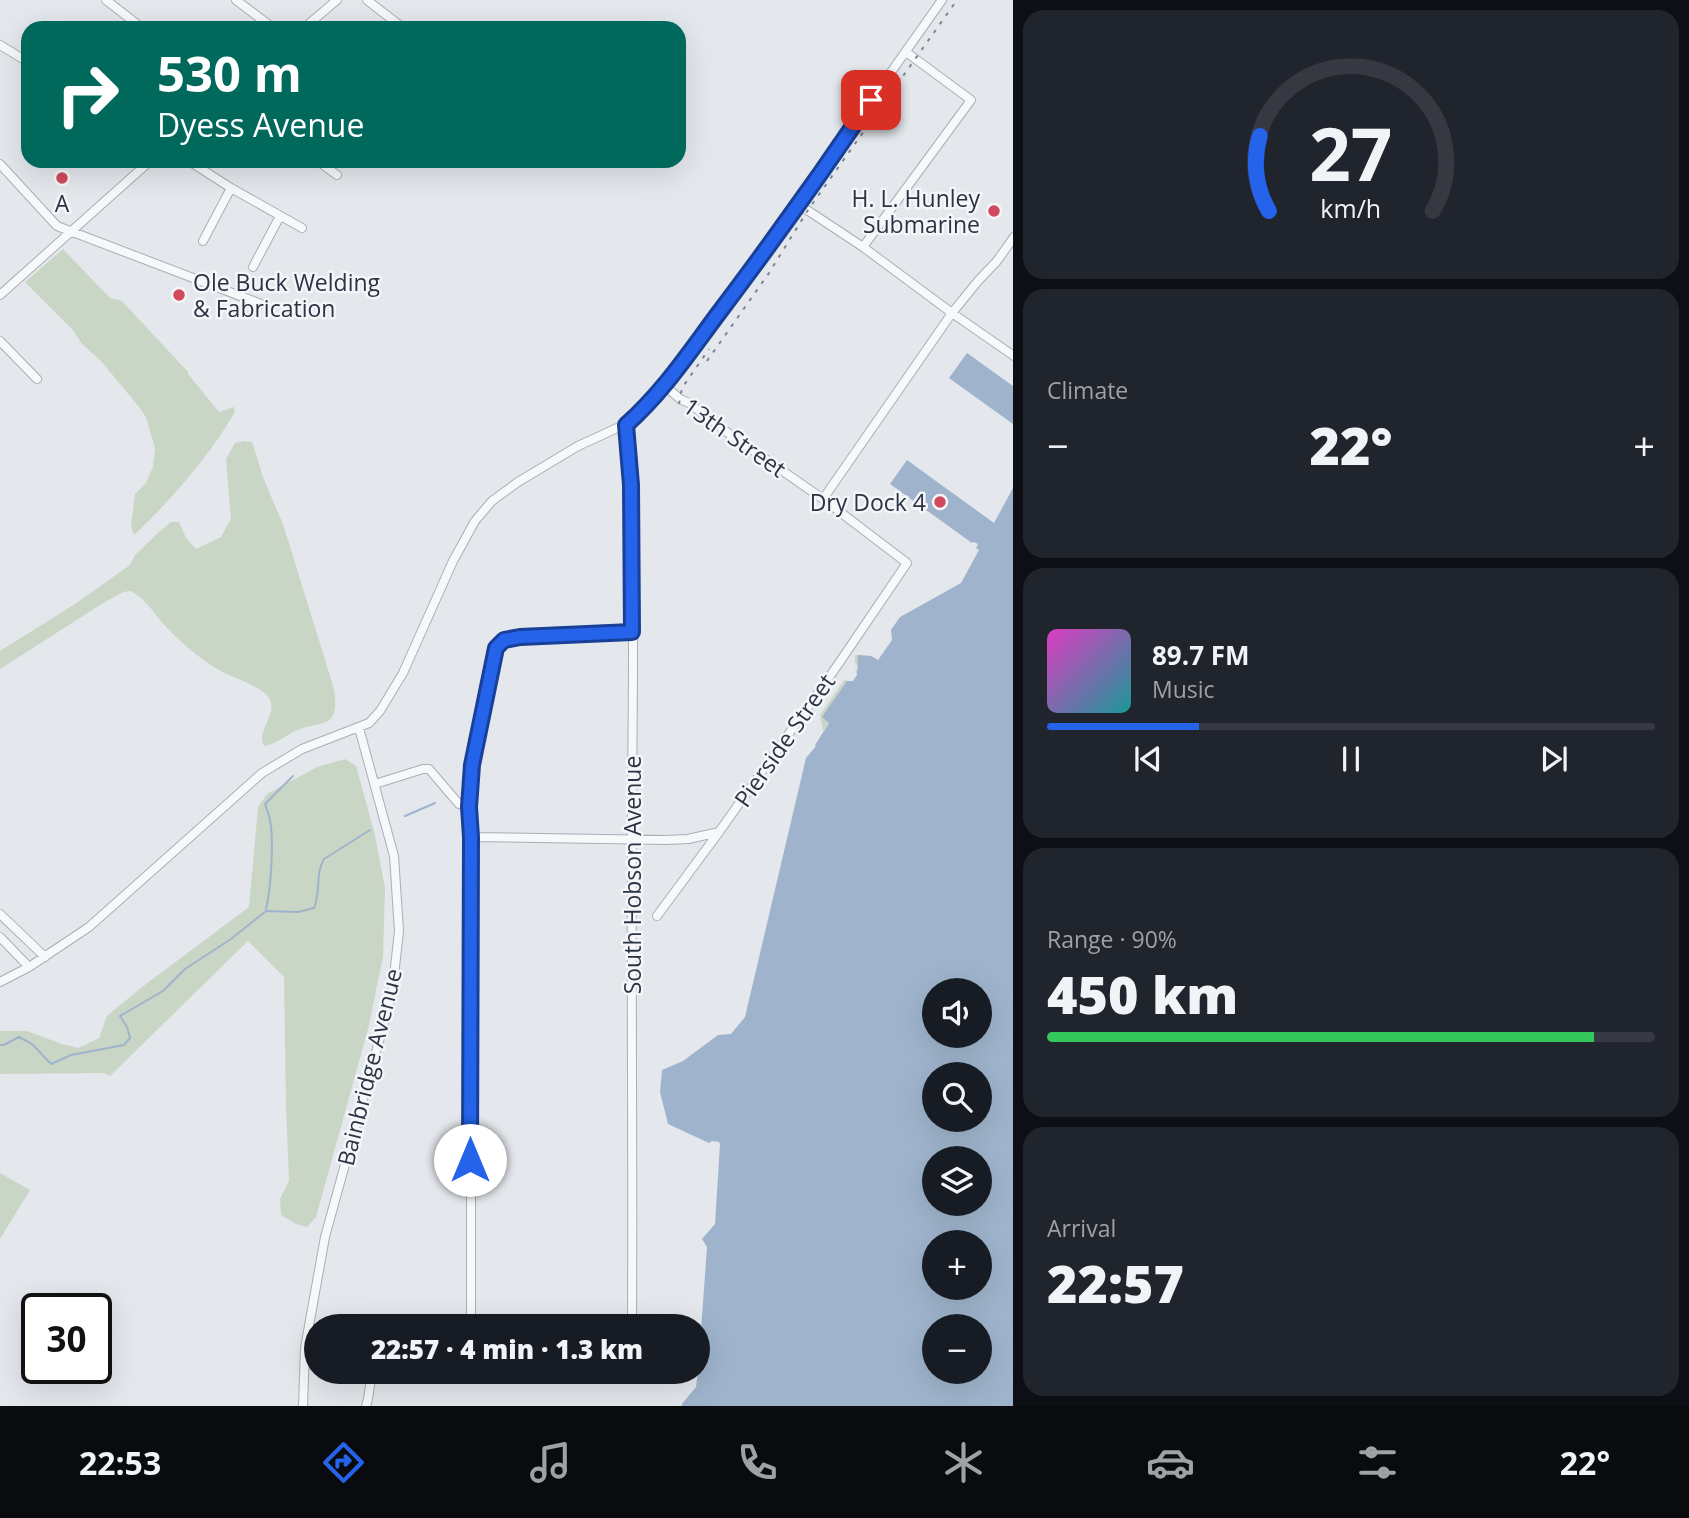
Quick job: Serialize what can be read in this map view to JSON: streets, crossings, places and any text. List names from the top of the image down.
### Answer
{
  "streets": {
    "street": [
      "13th Street",
      "Pierside Street",
      "South Hobson Avenue",
      "Bainbridge Avenue"
    ]
  },
  "crossings": [
    ["13th Street", "Pierside Street"]
  ],
  "places": [
    "A",
    "H. L. Hunley Submarine",
    "Ole Buck Welding & Fabrication",
    "Dry Dock 4"
  ],
  "page": {
    "turn": ["530 m", "Dyess Avenue"],
    "tile": [
      "Climate",
      ["Range · 90%", "450 km"],
      ["Arrival", "22:57"]
    ],
    "heat": ["−", "22°", "+"],
    "song": ["89.7 FM", "Music"],
    "map_buttons": ["+", "−"],
    "limit": "30",
    "trip": "22:57 · 4 min · 1.3 km",
    "tabs": ["22:53", "22°"],
    "gauge": ["27", "km/h"]
  }
}
